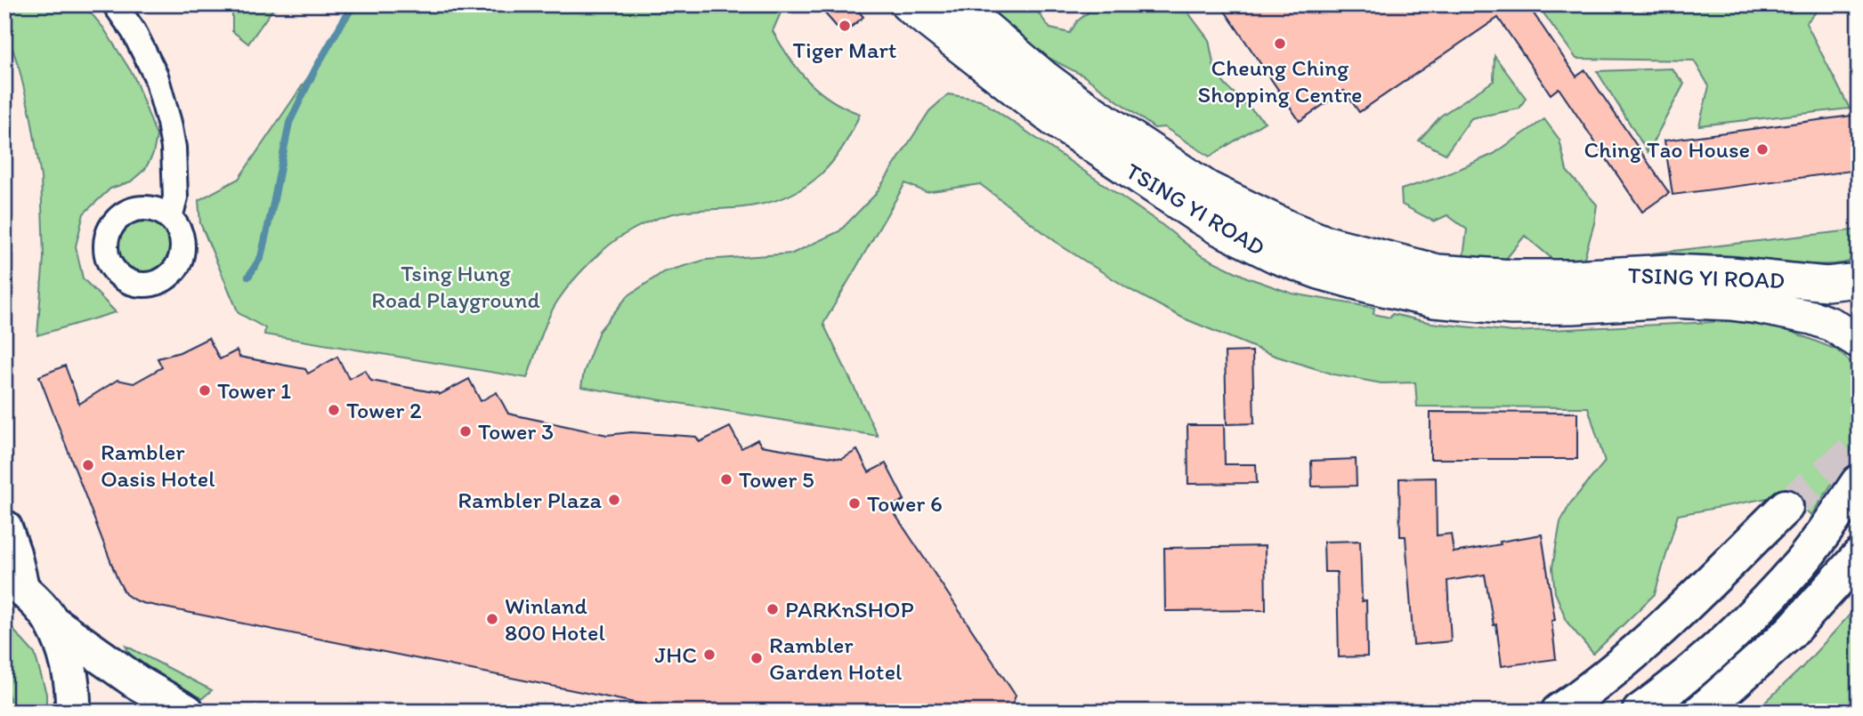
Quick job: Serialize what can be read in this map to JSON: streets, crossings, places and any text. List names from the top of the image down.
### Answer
{
  "streets": {
    "main road": ["TSING YI ROAD"]
  },
  "parks": ["Tsing Hung Road Playground"],
  "places": [
    "Tiger Mart",
    "Cheung Ching Shopping Centre",
    "Ching Tao House",
    "Tower 1",
    "Tower 2",
    "Tower 3",
    "Rambler Oasis Hotel",
    "Tower 5",
    "Rambler Plaza",
    "Tower 6",
    "PARKnSHOP",
    "Winland 800 Hotel",
    "JHC",
    "Rambler Garden Hotel"
  ]
}
